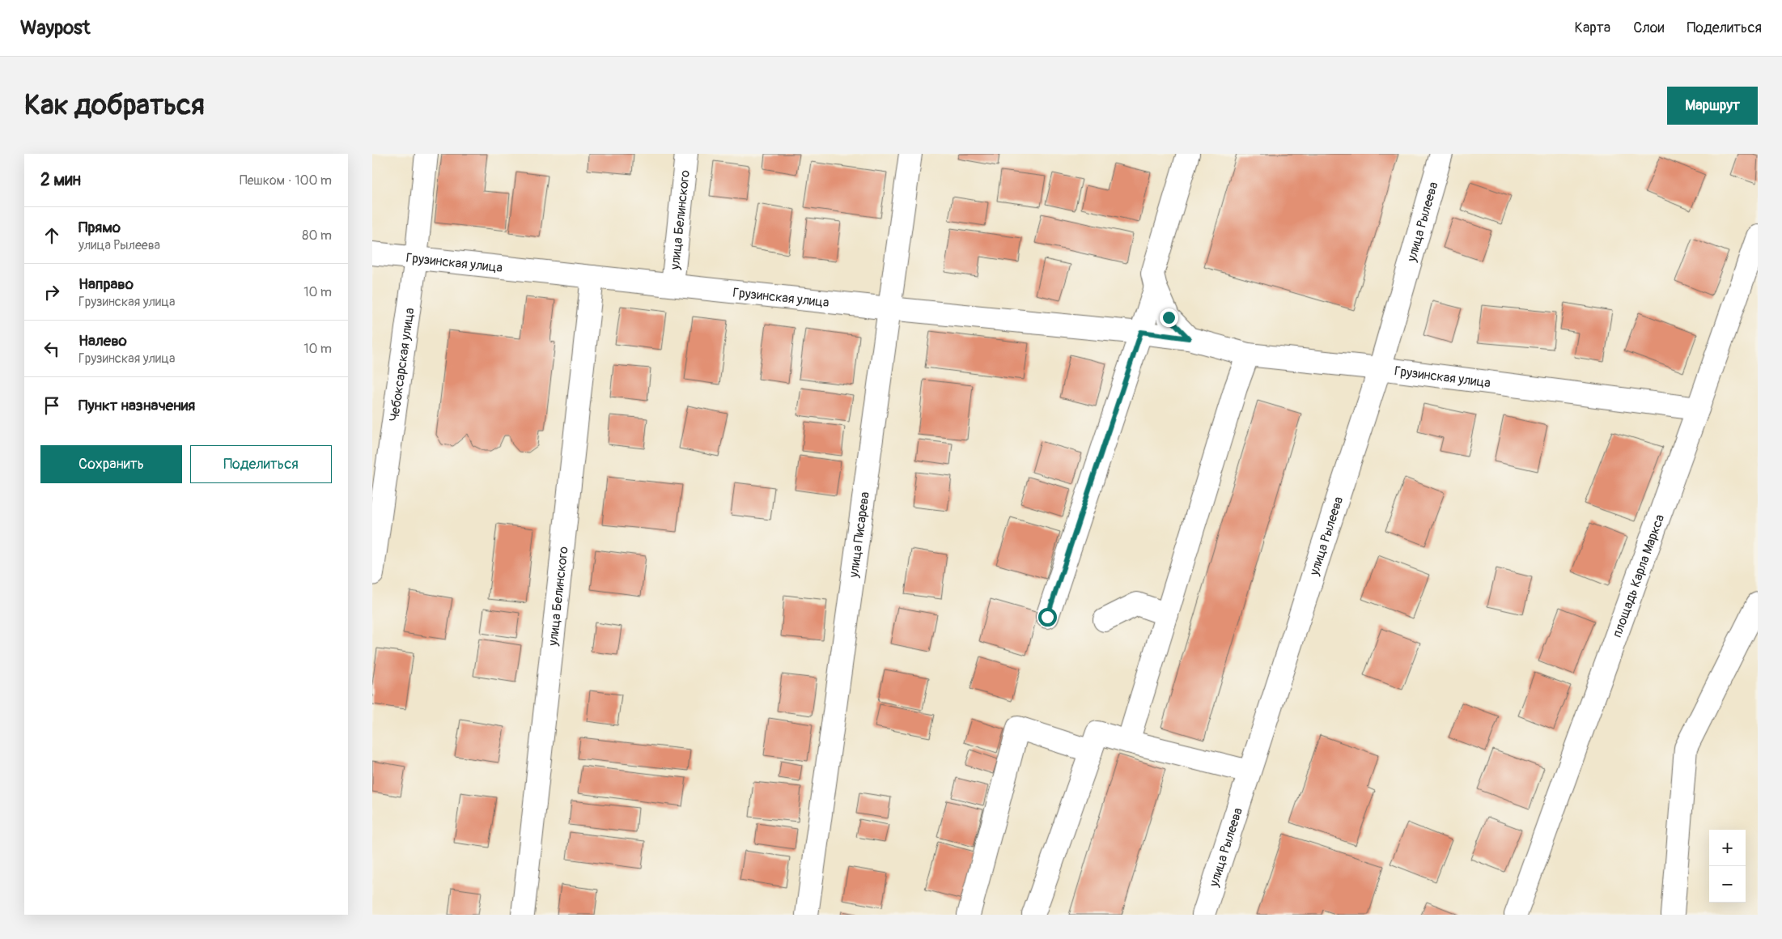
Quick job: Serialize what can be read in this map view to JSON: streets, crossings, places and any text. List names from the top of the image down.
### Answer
{
  "streets": {
    "street": [
      "улица Белинского",
      "улица Рылеева",
      "Грузинская улица",
      "Чебоксарская улица",
      "улица Писарева",
      "площадь Карла Маркса"
    ]
  },
  "crossings": [
    ["улица Белинского", "Грузинская улица"],
    ["улица Рылеева", "Грузинская улица"],
    ["Грузинская улица", "Чебоксарская улица"],
    ["Грузинская улица", "улица Писарева"],
    ["Грузинская улица", "площадь Карла Маркса"]
  ],
  "page": {
    "header": "Waypost",
    "nav": ["Карта", "Слои", "Поделиться"],
    "buttons": [
      "Маршрут",
      ["Сохранить", "Поделиться"]
    ],
    "title": "Как добраться",
    "heading": ["2 мин", "Пешком · 100 m"],
    "list": [
      ["Прямо", "улица Рылеева", "80 m"],
      ["Направо", "Грузинская улица", "10 m"],
      ["Налево", "Грузинская улица", "10 m"],
      "Пункт назначения"
    ],
    "map_buttons": ["+", "−"]
  }
}
